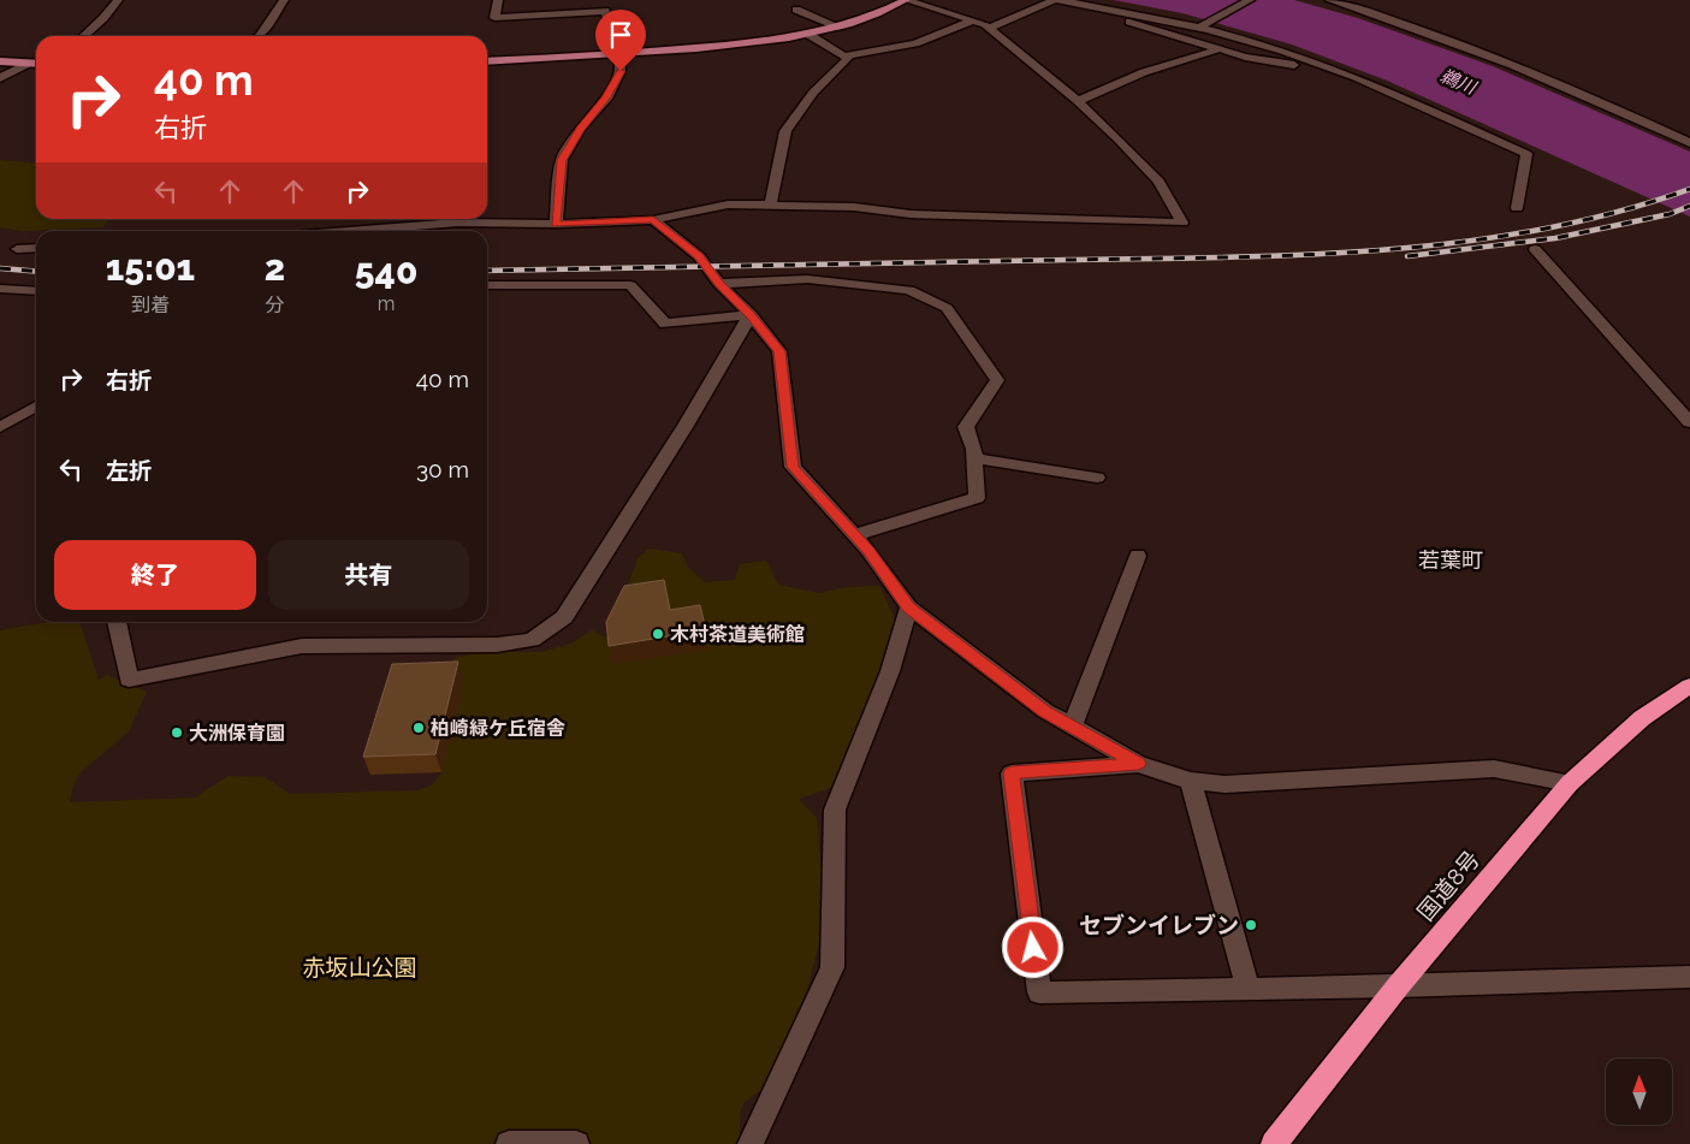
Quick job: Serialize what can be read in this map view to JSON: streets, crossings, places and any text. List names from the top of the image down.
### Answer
{
  "streets": {
    "highway": ["国道8号"]
  },
  "districts": ["若葉町"],
  "water": ["鵜川"],
  "parks": ["赤坂山公園"],
  "places": [
    "木村茶道美術館",
    "柏崎緑ケ丘宿舎",
    "大洲保育園",
    "セブンイレブン"
  ],
  "north": "top",
  "page": {
    "turn": ["40 m", "右折"],
    "eta": [
      "15:01",
      "到着",
      "2",
      "分",
      "540",
      "m"
    ],
    "list": [
      {
        "name": "右折",
        "value": "40 m"
      },
      {
        "name": "左折",
        "value": "30 m"
      }
    ],
    "buttons": ["終了", "共有"]
  }
}
